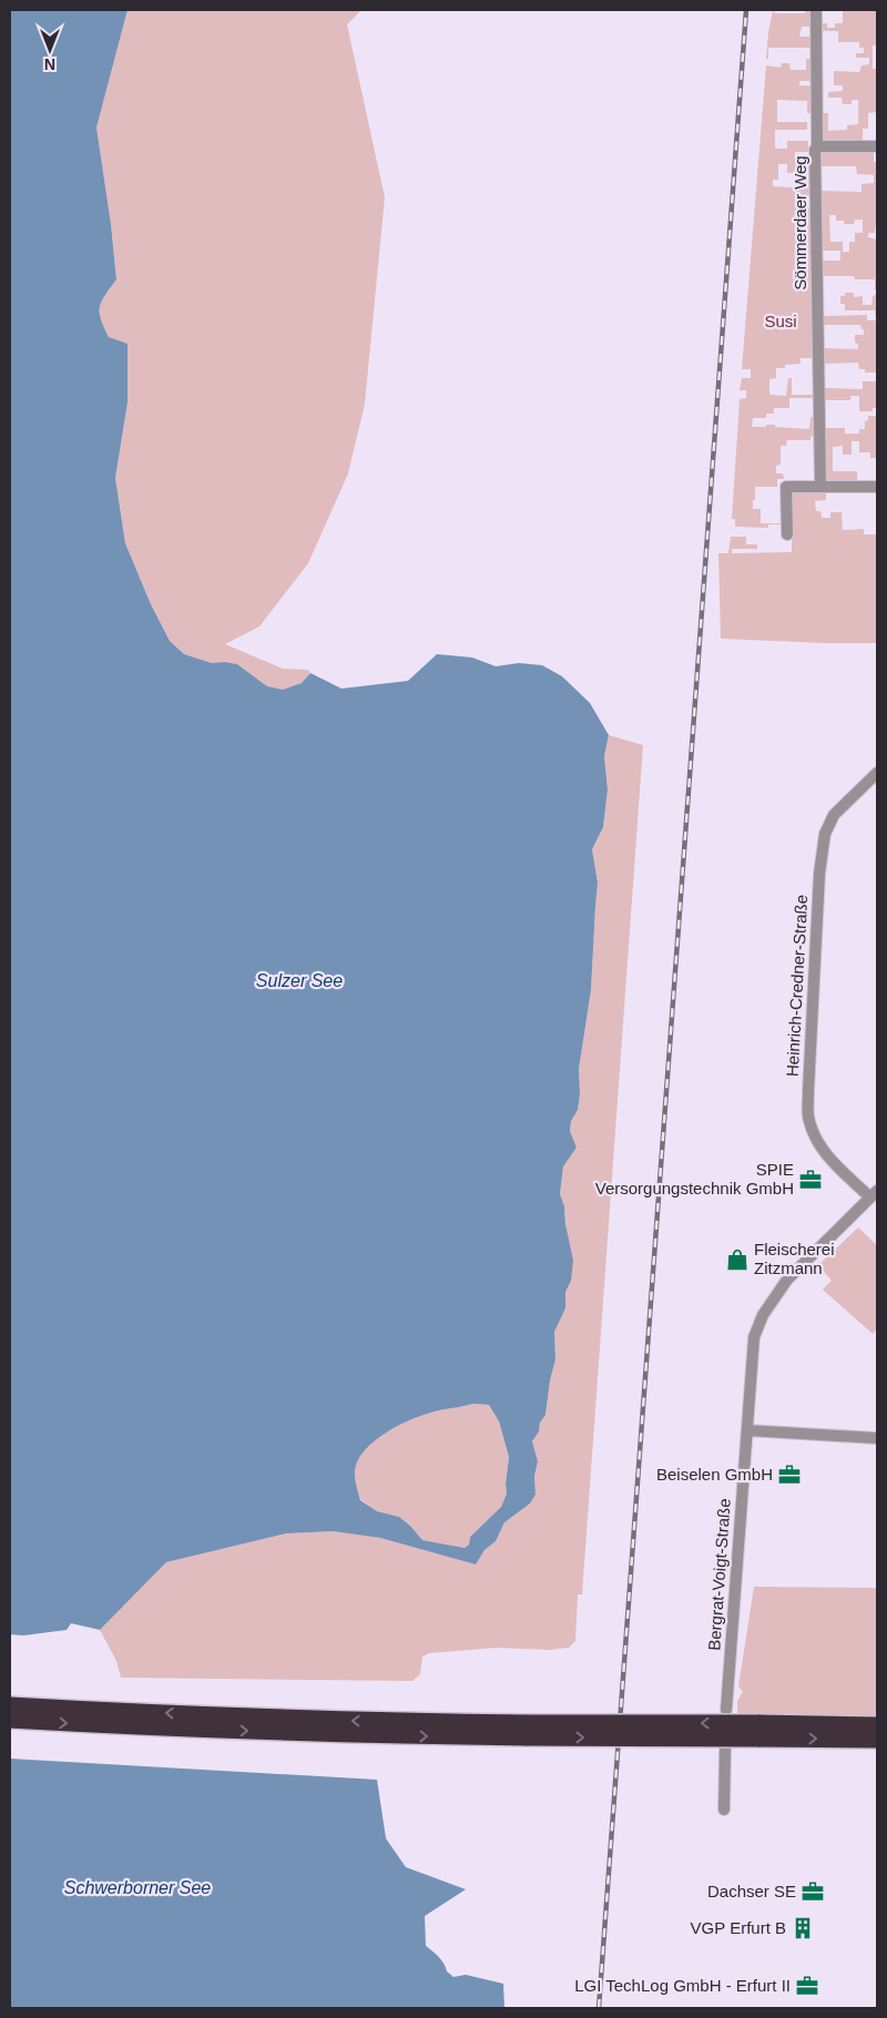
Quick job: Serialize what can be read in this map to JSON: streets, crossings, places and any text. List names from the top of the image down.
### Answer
{
  "streets": {
    "street": ["Sömmerdaer Weg", "Heinrich-Credner-Straße", "Bergrat-Voigt-Straße"]
  },
  "crossings": [
    ["Heinrich-Credner-Straße", "Bergrat-Voigt-Straße"]
  ],
  "water": ["Sulzer See", "Schwerborner See"],
  "parks": ["Susi"],
  "places": {
    "office": [
      "SPIE Versorgungstechnik GmbH",
      "Beiselen GmbH",
      "Dachser SE",
      "LGI TechLog GmbH - Erfurt II"
    ],
    "shop": ["Fleischerei Zitzmann"],
    "building": ["VGP Erfurt B"]
  },
  "north": "bottom"
}
